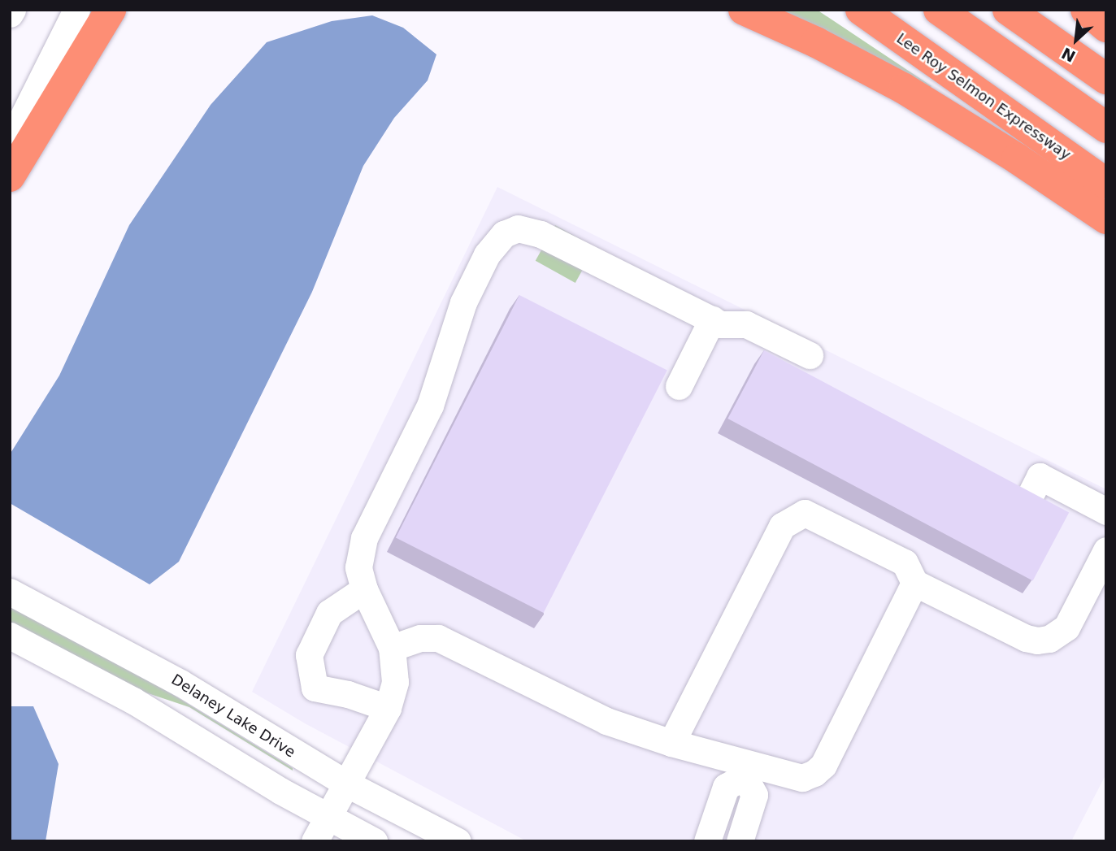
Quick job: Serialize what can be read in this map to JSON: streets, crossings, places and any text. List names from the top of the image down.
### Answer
{
  "streets": {
    "highway": ["Lee Roy Selmon Expressway"],
    "street": ["Delaney Lake Drive"]
  },
  "north": "bottom left"
}
